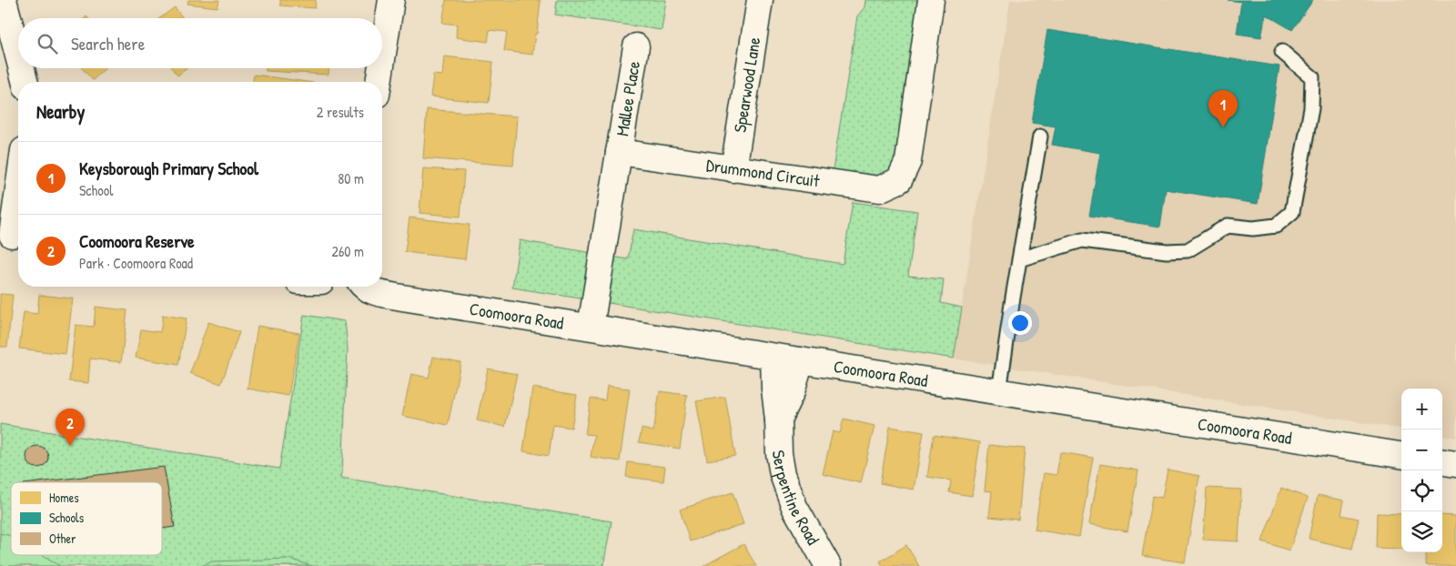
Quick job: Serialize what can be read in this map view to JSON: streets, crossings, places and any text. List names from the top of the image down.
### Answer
{
  "streets": {
    "street": [
      "Spearwood Lane",
      "Mallee Place",
      "Drummond Circuit",
      "Coomoora Road",
      "Serpentine Road"
    ]
  },
  "crossings": [
    ["Spearwood Lane", "Drummond Circuit"],
    ["Mallee Place", "Drummond Circuit"],
    ["Coomoora Road", "Serpentine Road"]
  ],
  "legend": ["Homes", "Schools", "Other"],
  "page": {
    "search": "Search here",
    "heading": ["Nearby", "2 results"],
    "pins": ["1", "2"],
    "list": [
      {
        "mark": "1",
        "name": "Keysborough Primary School",
        "note": "School",
        "value": "80 m"
      },
      {
        "mark": "2",
        "name": "Coomoora Reserve",
        "note": "Park · Coomoora Road",
        "value": "260 m"
      }
    ],
    "map_buttons": ["+", "−"]
  }
}
